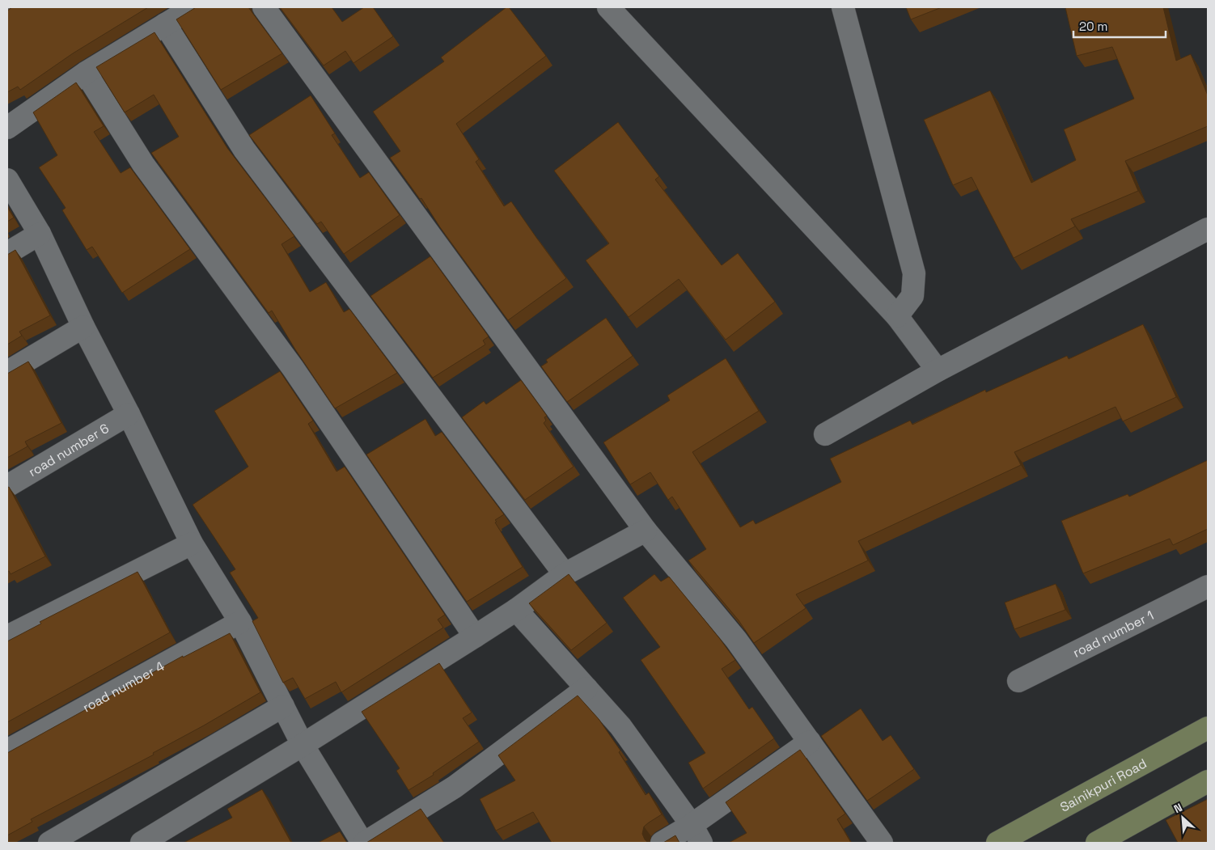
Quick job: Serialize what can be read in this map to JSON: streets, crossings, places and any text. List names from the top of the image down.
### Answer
{
  "streets": {
    "main road": ["Sainikpuri Road"],
    "street": ["road number 6", "road number 1", "road number 4"]
  },
  "scale_bar": "20 m",
  "north": "top left"
}
